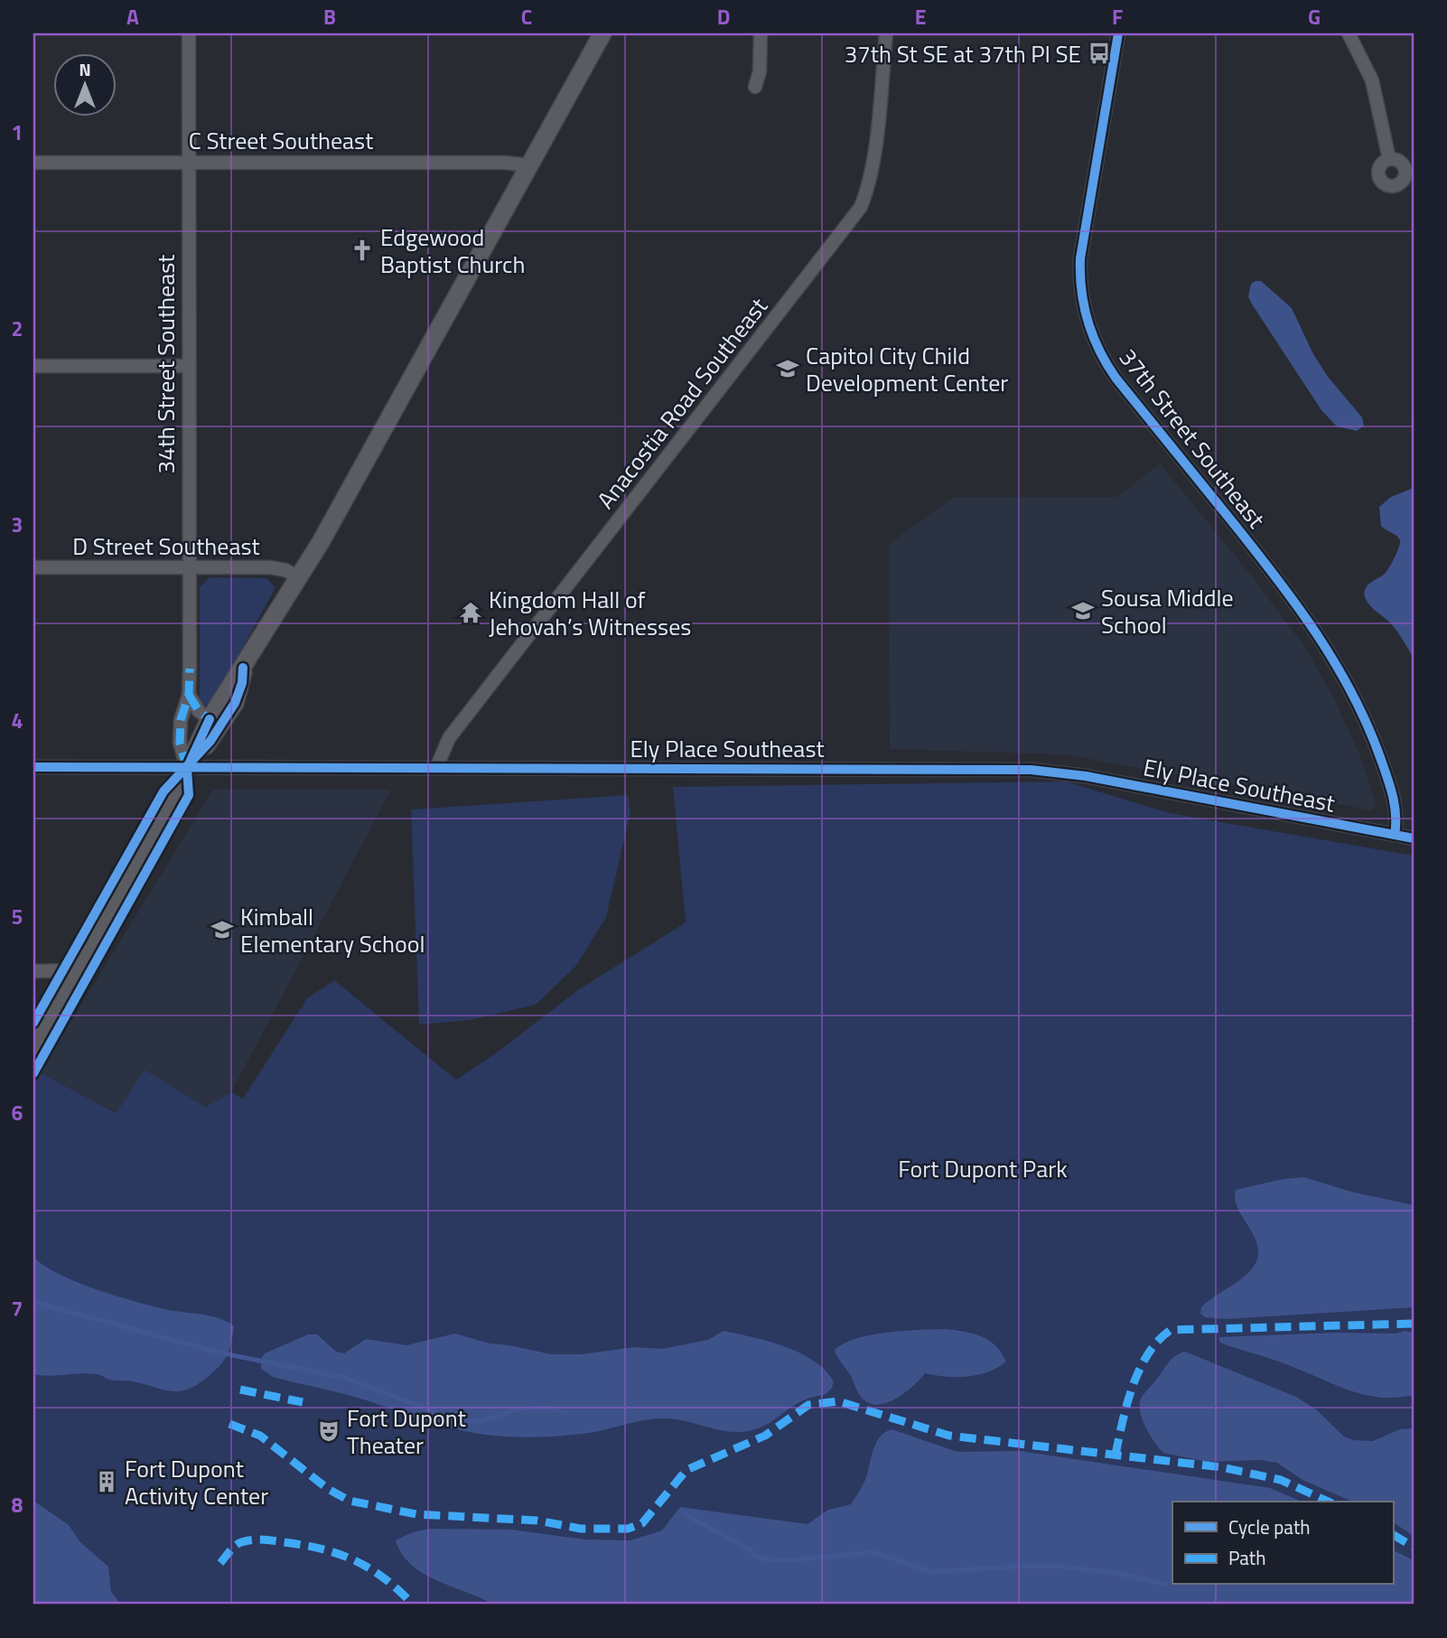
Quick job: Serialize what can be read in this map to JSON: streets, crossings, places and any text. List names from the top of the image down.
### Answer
{
  "streets": {
    "street": [
      "C Street Southeast",
      "34th Street Southeast",
      "Anacostia Road Southeast",
      "37th Street Southeast",
      "D Street Southeast",
      "Ely Place Southeast"
    ]
  },
  "crossings": [
    ["C Street Southeast", "34th Street Southeast"],
    ["34th Street Southeast", "D Street Southeast"],
    ["34th Street Southeast", "Ely Place Southeast"],
    ["Anacostia Road Southeast", "Ely Place Southeast"],
    ["37th Street Southeast", "Ely Place Southeast"]
  ],
  "parks": ["Fort Dupont Park"],
  "places": {
    "bus stop": ["37th St SE at 37th Pl SE"],
    "church": ["Edgewood Baptist Church"],
    "school or university": ["Capitol City Child Development Center", "Sousa Middle School", "Kimball Elementary School"],
    "temple": ["Kingdom Hall of Jehovah’s Witnesses"],
    "theatre": ["Fort Dupont Theater"],
    "building": ["Fort Dupont Activity Center"]
  },
  "legend": ["Cycle path", "Path"],
  "north": "top",
  "grid": {
    "columns": [
      "A",
      "B",
      "C",
      "D",
      "E",
      "F",
      "G"
    ],
    "rows": [
      "1",
      "2",
      "3",
      "4",
      "5",
      "6",
      "7",
      "8"
    ]
  }
}
